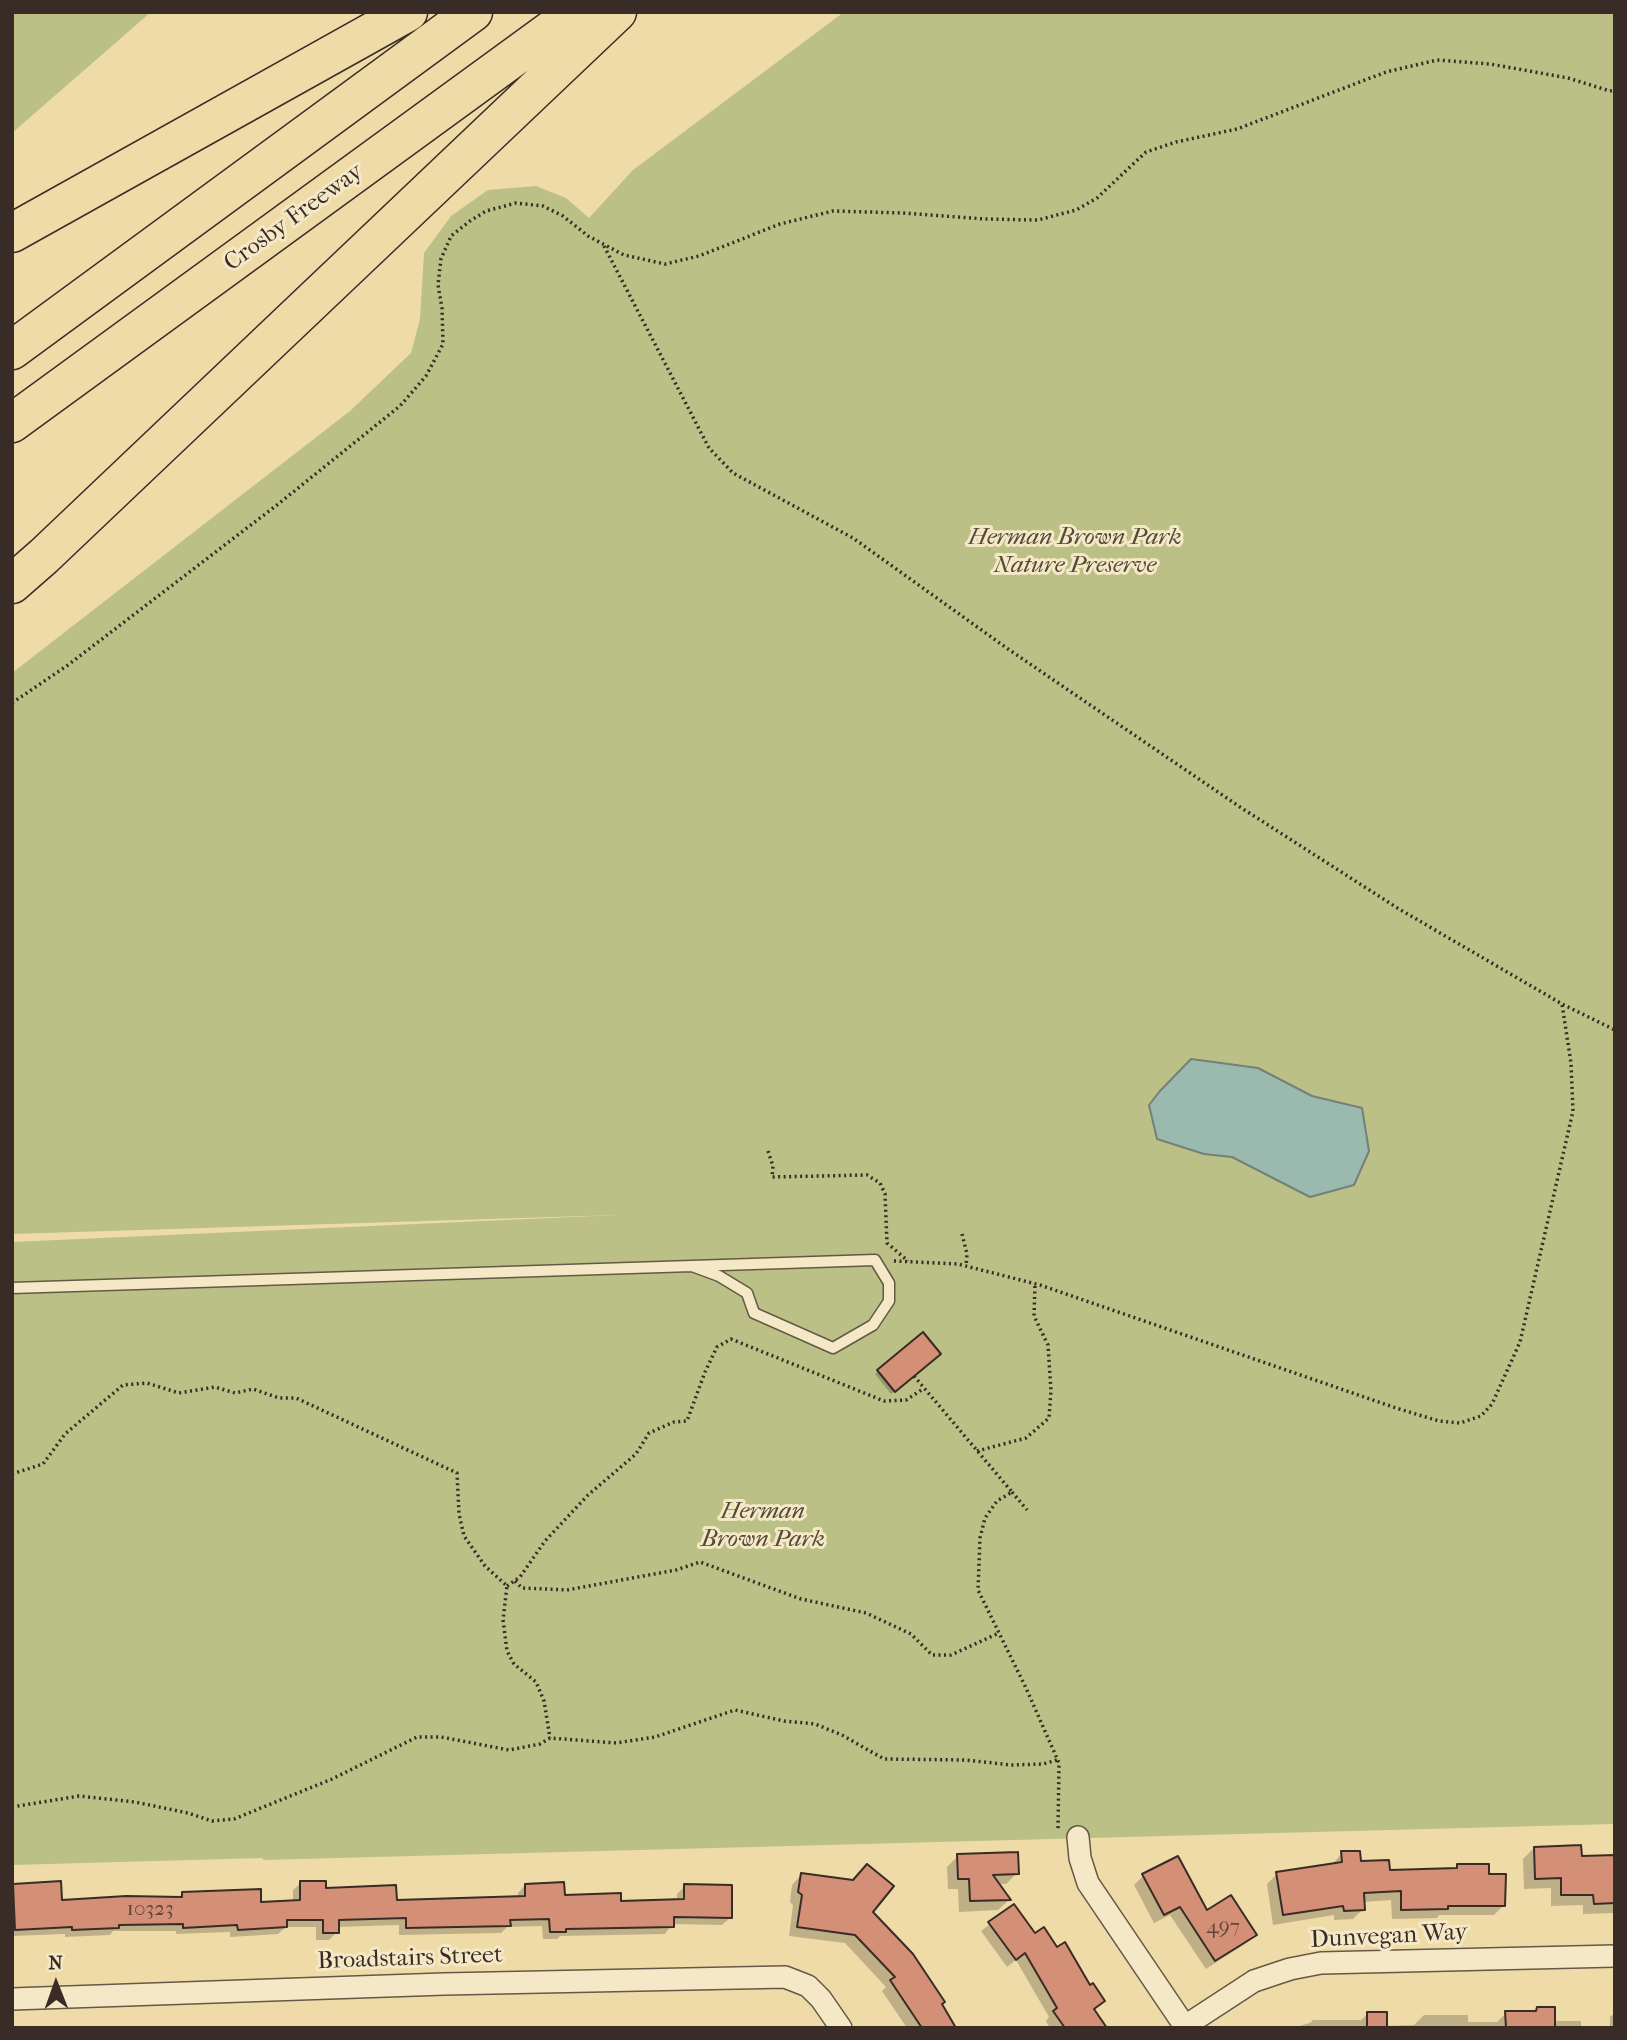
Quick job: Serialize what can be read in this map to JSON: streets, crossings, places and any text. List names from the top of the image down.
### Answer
{
  "streets": {
    "highway": ["Crosby Freeway"],
    "street": ["Dunvegan Way", "Broadstairs Street"]
  },
  "parks": ["Herman Brown Park Nature Preserve", "Herman Brown Park"],
  "house_numbers": ["10323", "497"],
  "north": "top"
}
